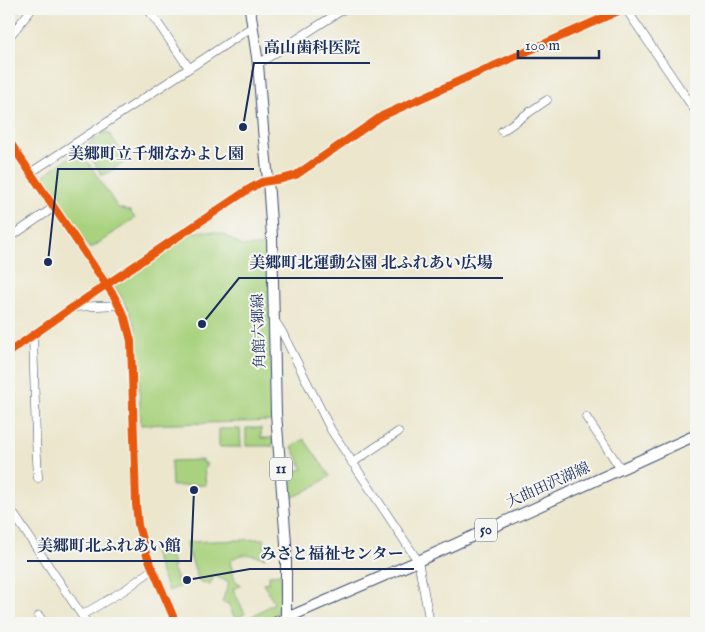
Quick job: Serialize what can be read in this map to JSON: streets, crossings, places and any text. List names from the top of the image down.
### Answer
{
  "streets": {
    "main road": [
      "角館六郷線",
      "11",
      "大曲田沢湖線",
      "50"
    ]
  },
  "crossings": [
    ["角館六郷線", "大曲田沢湖線"]
  ],
  "places": [
    "高山歯科医院",
    "美郷町立千畑なかよし園",
    "美郷町北運動公園 北ふれあい広場",
    "美郷町北ふれあい館",
    "みさと福祉センター"
  ],
  "scale_bar": "100 m"
}
